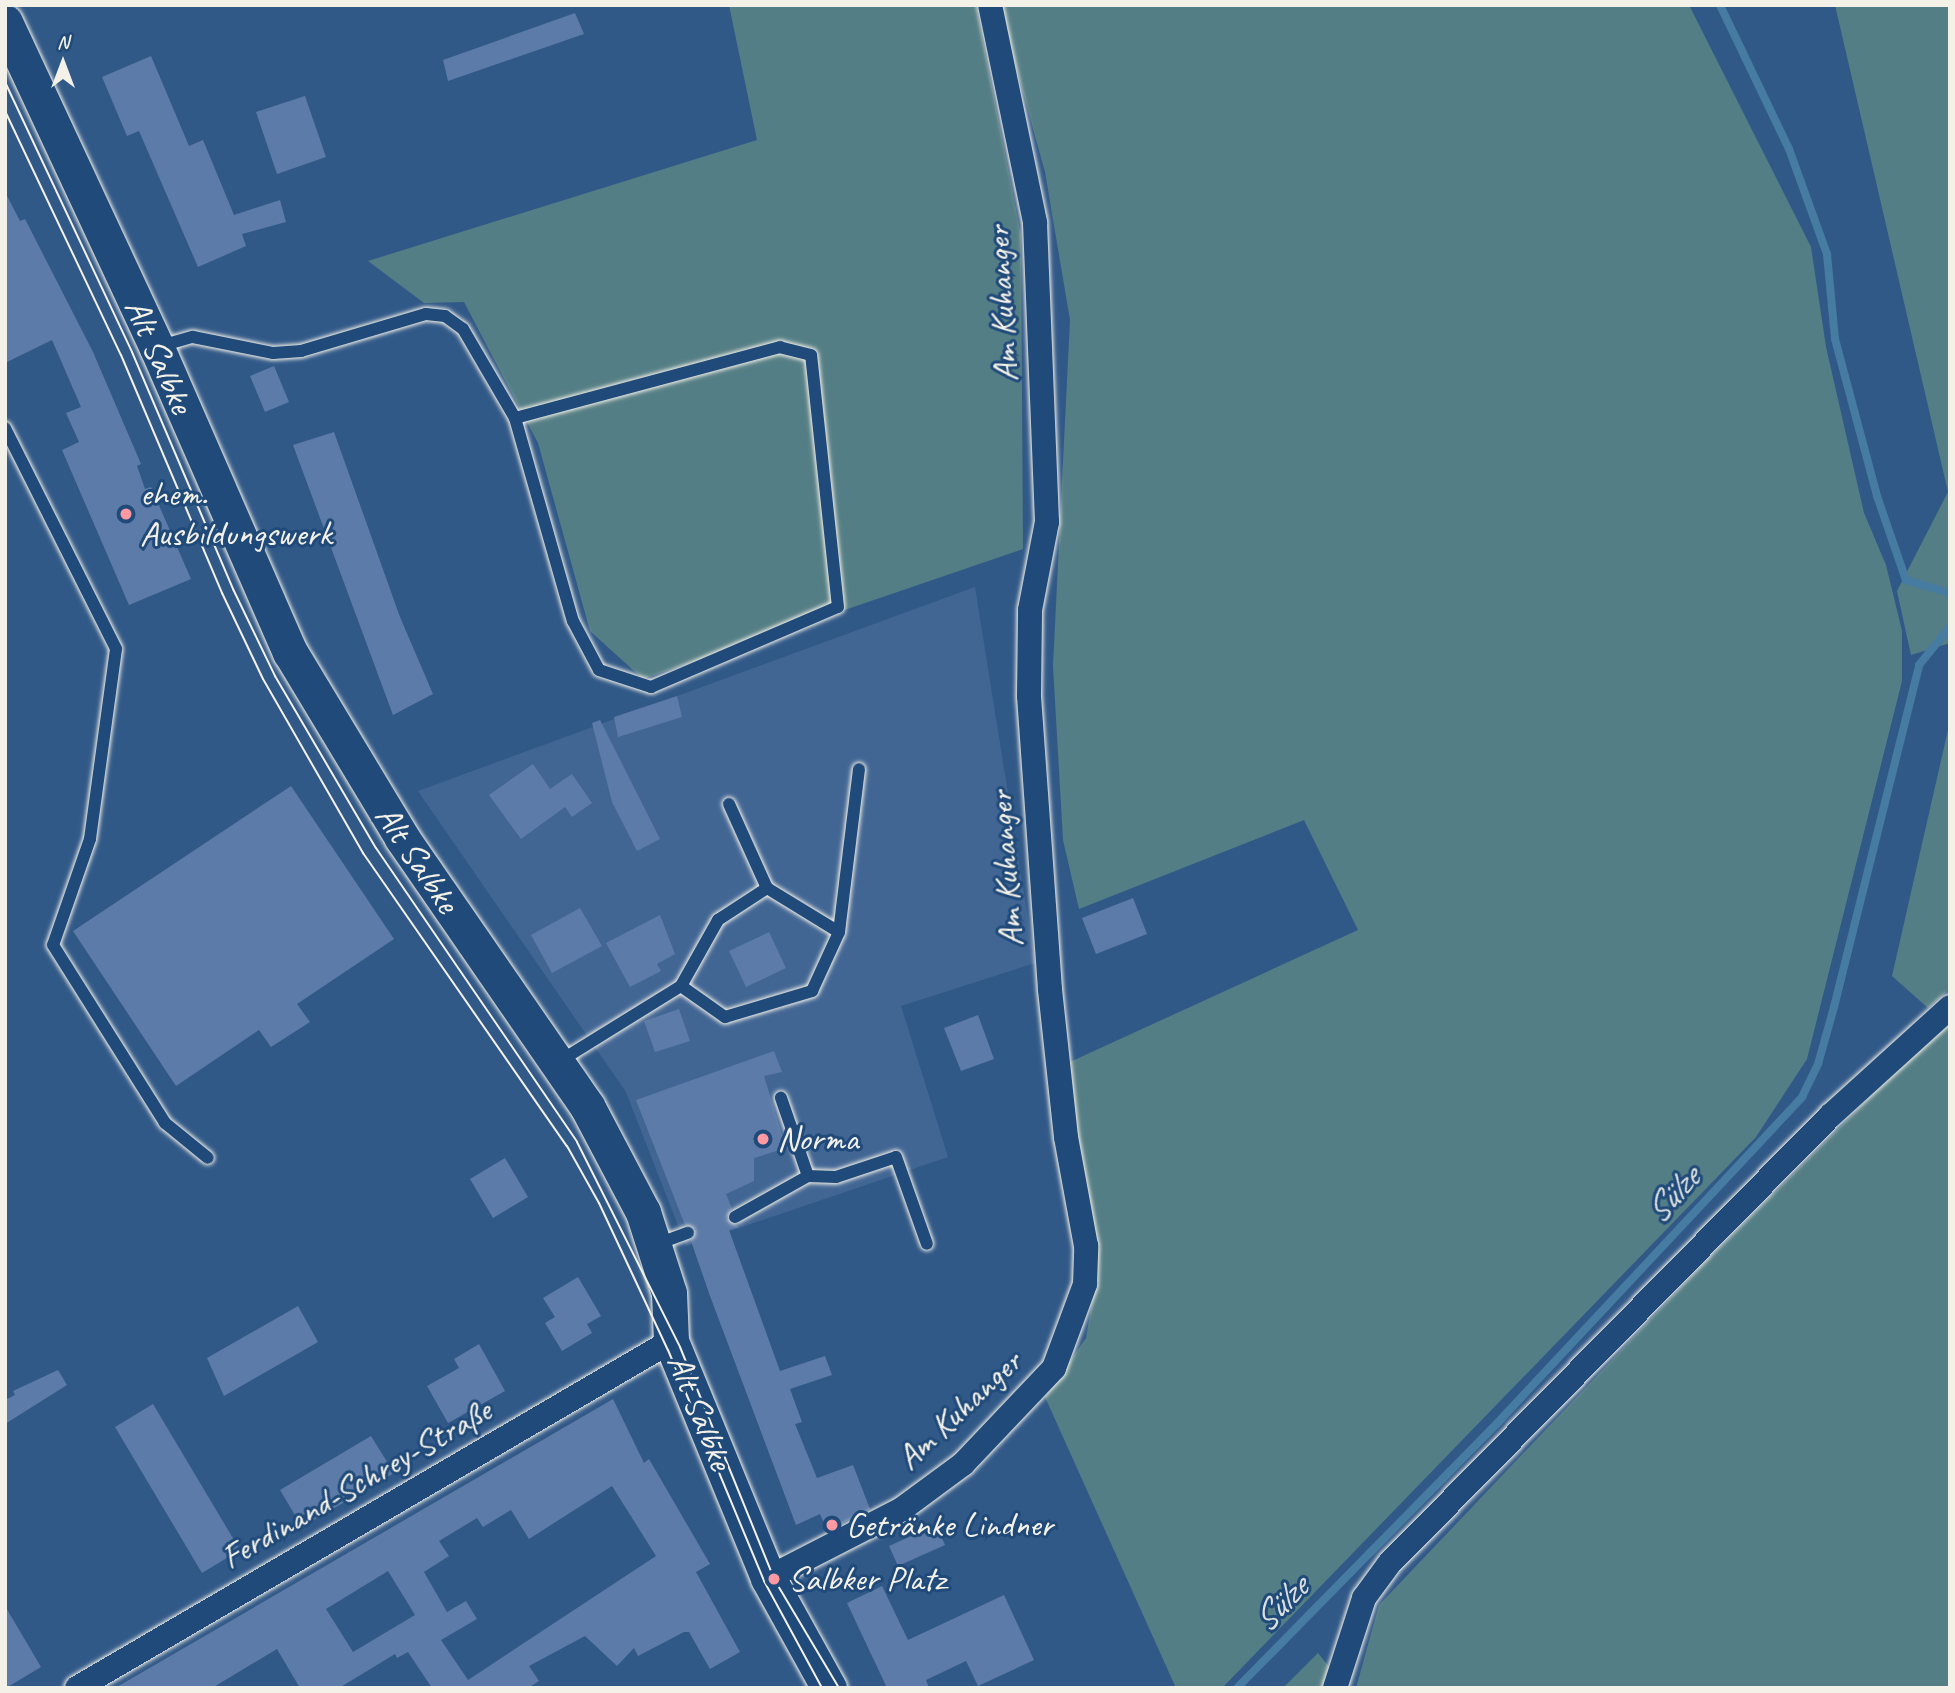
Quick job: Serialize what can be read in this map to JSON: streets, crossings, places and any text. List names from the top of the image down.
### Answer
{
  "streets": {
    "main road": ["Alt Salbke"],
    "street": ["Am Kuhanger", "Ferdinand-Schrey-Straße"]
  },
  "crossings": [
    ["Am Kuhanger", "Alt Salbke"],
    ["Alt Salbke", "Ferdinand-Schrey-Straße"]
  ],
  "water": ["Sülze"],
  "places": [
    "ehem. Ausbildungswerk",
    "Norma",
    "Getränke Lindner",
    "Salbker Platz"
  ],
  "north": "top"
}
